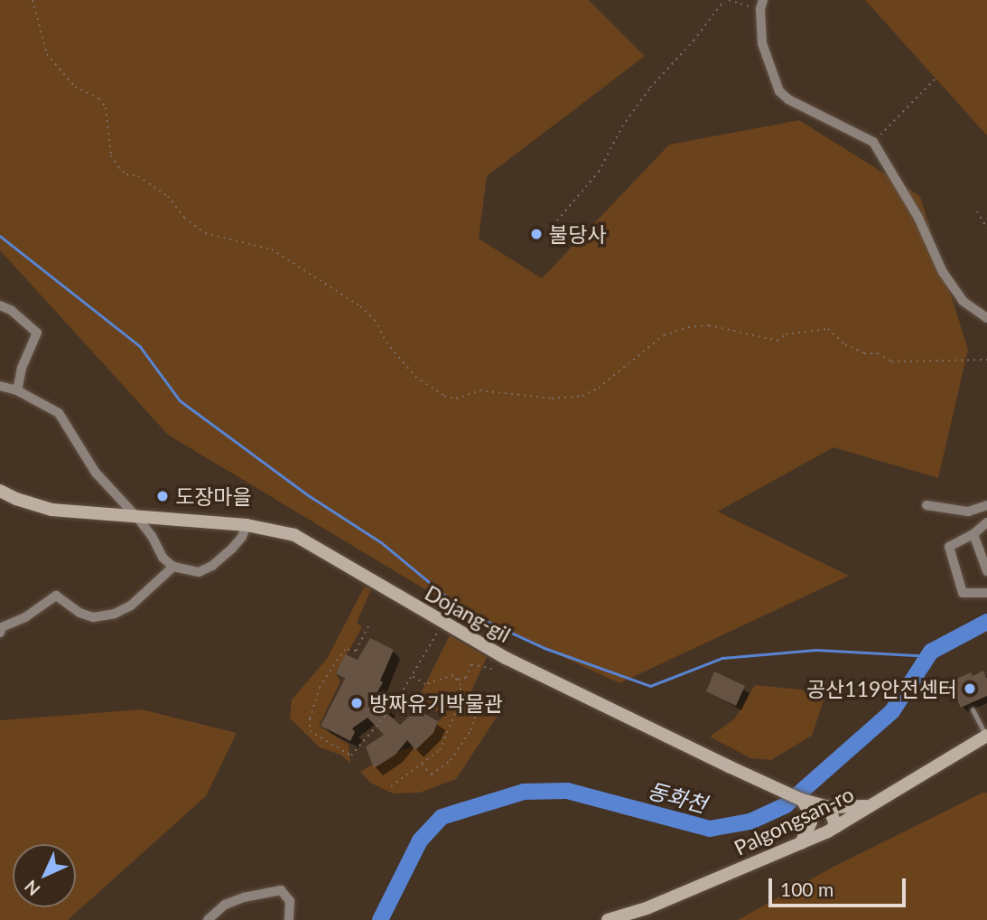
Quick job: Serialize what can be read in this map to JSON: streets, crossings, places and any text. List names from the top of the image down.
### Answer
{
  "streets": {
    "street": ["Dojang-gil", "Palgongsan-ro"]
  },
  "crossings": [
    ["Dojang-gil", "Palgongsan-ro"]
  ],
  "water": ["동화천"],
  "places": [
    "불당사",
    "도장마을",
    "공산119안전센터",
    "방짜유기박물관"
  ],
  "scale_bar": "100 m",
  "north": "bottom left"
}
